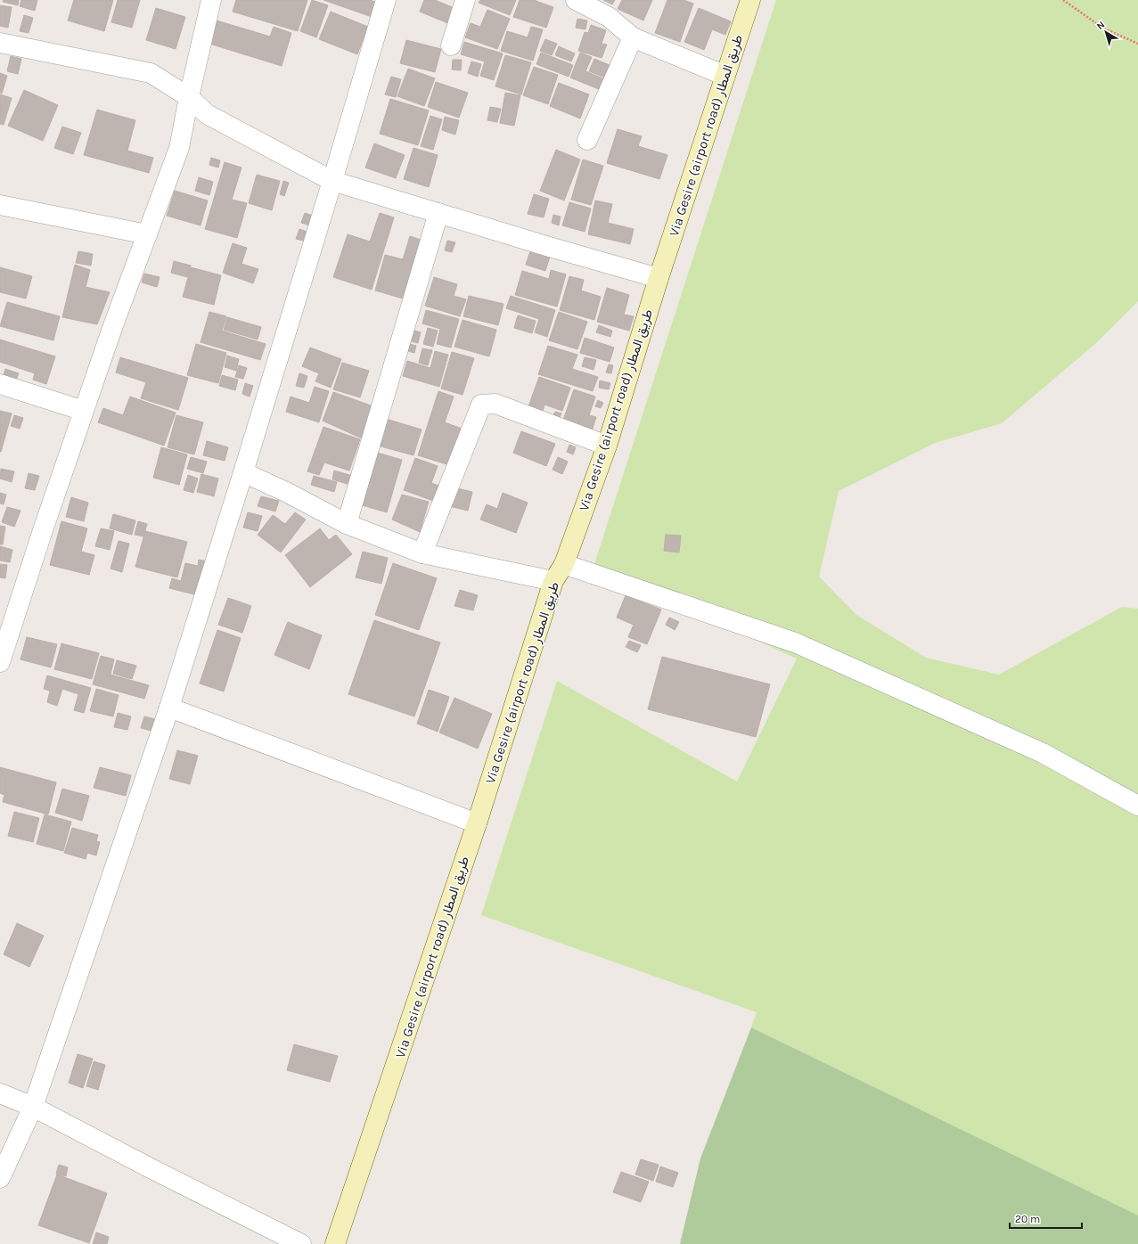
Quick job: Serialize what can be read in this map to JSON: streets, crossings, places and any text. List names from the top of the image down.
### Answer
{
  "streets": {
    "main road": ["Via Gesire (airport road) طريق المطار"]
  },
  "scale_bar": "20 m",
  "north": "top left"
}
